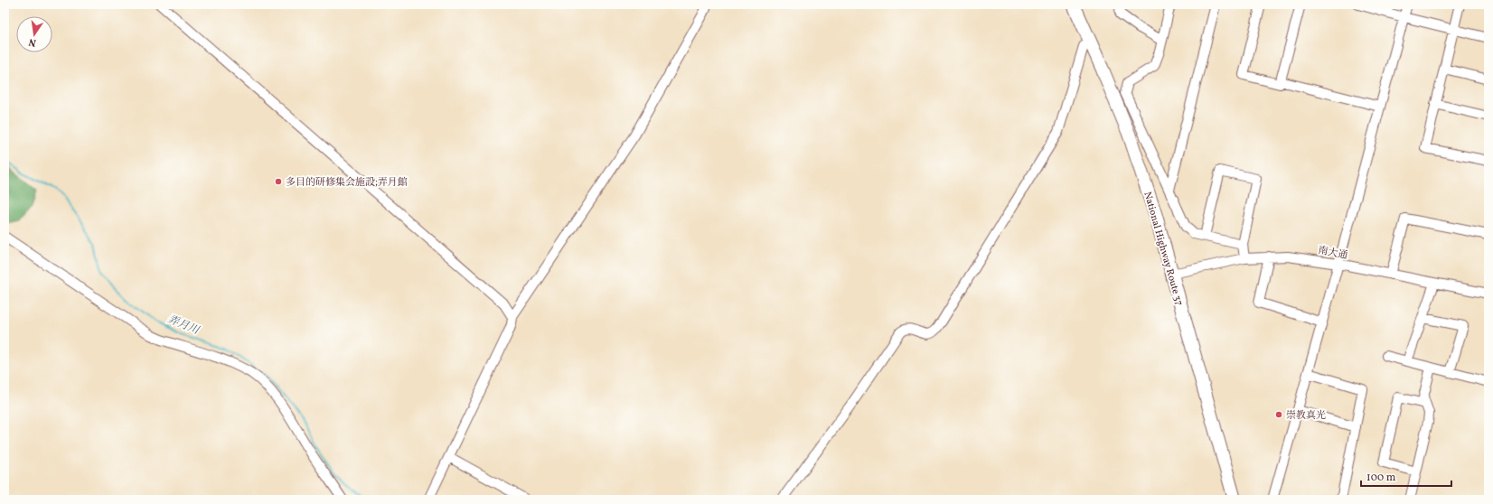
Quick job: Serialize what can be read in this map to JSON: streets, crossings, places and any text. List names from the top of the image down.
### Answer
{
  "streets": {
    "highway": ["National Highway Route 37"],
    "street": ["南大通"]
  },
  "crossings": [
    ["National Highway Route 37", "南大通"]
  ],
  "water": ["弄月川"],
  "places": ["多目的研修集会施設;弄月館", "崇教真光"],
  "scale_bar": "100 m",
  "north": "bottom"
}
